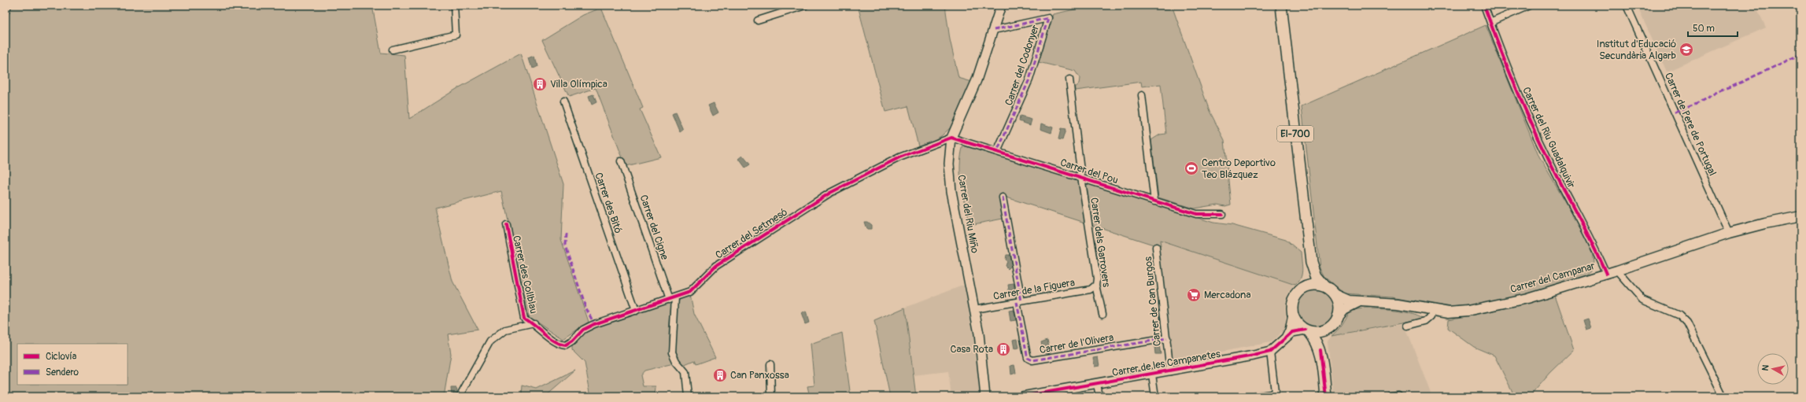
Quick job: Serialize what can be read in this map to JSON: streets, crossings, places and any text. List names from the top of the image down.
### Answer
{
  "streets": {
    "main road": ["EI-700", "Carrer del Campanar"],
    "street": [
      "Carrer del Codonyer",
      "Carrer de Pere de Portugal",
      "Carrer del Riu Guadalquivir",
      "Carrer del Pou",
      "Carrer des Bitó",
      "Carrer del Riu Miño",
      "Carrer del Cigne",
      "Carrer del Setmesó",
      "Carrer dels Garrovers",
      "Carrer des Collblau",
      "Carrer de la Figuera",
      "Carrer de Can Burgos",
      "Carrer de l'Olivera",
      "Carrer de les Campanetes"
    ]
  },
  "crossings": [
    ["Carrer del Codonyer", "Carrer del Pou"],
    ["Carrer del Codonyer", "Carrer del Riu Miño"],
    ["Carrer de Pere de Portugal", "Carrer del Campanar"],
    ["EI-700", "Carrer del Campanar"],
    ["Carrer del Riu Guadalquivir", "Carrer del Campanar"],
    ["Carrer del Pou", "Carrer del Riu Miño"],
    ["Carrer del Pou", "Carrer del Setmesó"],
    ["Carrer del Pou", "Carrer dels Garrovers"],
    ["Carrer des Bitó", "Carrer del Setmesó"],
    ["Carrer del Riu Miño", "Carrer del Setmesó"],
    ["Carrer del Riu Miño", "Carrer de la Figuera"],
    ["Carrer del Cigne", "Carrer del Setmesó"],
    ["Carrer del Setmesó", "Carrer des Collblau"],
    ["Carrer dels Garrovers", "Carrer de la Figuera"],
    ["Carrer de la Figuera", "Carrer de l'Olivera"],
    ["Carrer de Can Burgos", "Carrer de l'Olivera"],
    ["Carrer de Can Burgos", "Carrer de les Campanetes"]
  ],
  "places": {
    "school or university": ["Institut d'Educació Secundària Algarb"],
    "building": ["Villa Olímpica", "Casa Rota", "Can Panxossa"],
    "sports": ["Centro Deportivo Teo Blázquez"],
    "supermarket": ["Mercadona"]
  },
  "legend": ["Ciclovía", "Sendero"],
  "scale_bar": "50 m",
  "north": "left"
}
